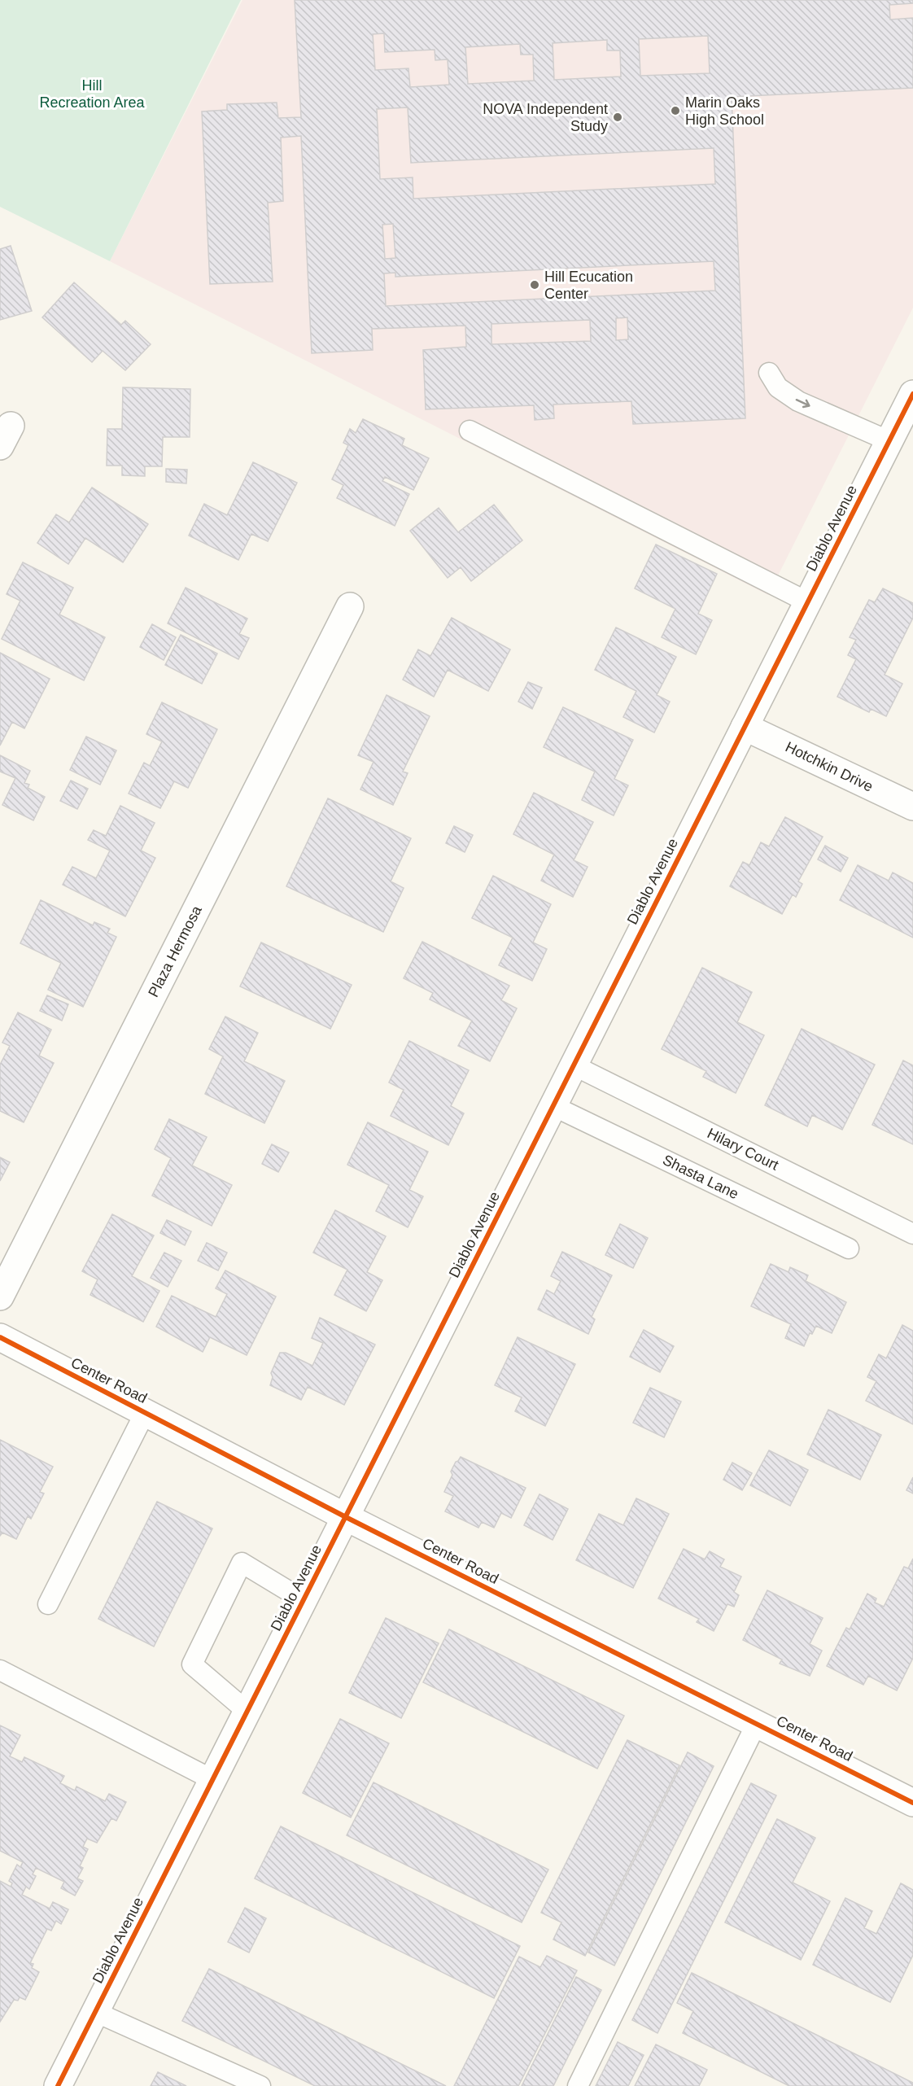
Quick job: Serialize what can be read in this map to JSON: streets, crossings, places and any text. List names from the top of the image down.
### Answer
{
  "streets": {
    "street": [
      "Diablo Avenue",
      "Hotchkin Drive",
      "Plaza Hermosa",
      "Center Road"
    ],
    "lane": ["Hilary Court", "Shasta Lane"]
  },
  "crossings": [
    ["Diablo Avenue", "Hotchkin Drive"],
    ["Diablo Avenue", "Hilary Court"],
    ["Diablo Avenue", "Shasta Lane"],
    ["Diablo Avenue", "Center Road"]
  ],
  "parks": ["Hill Recreation Area"],
  "places": ["Marin Oaks High School", "NOVA Independent Study", "Hill Ecucation Center"]
}
